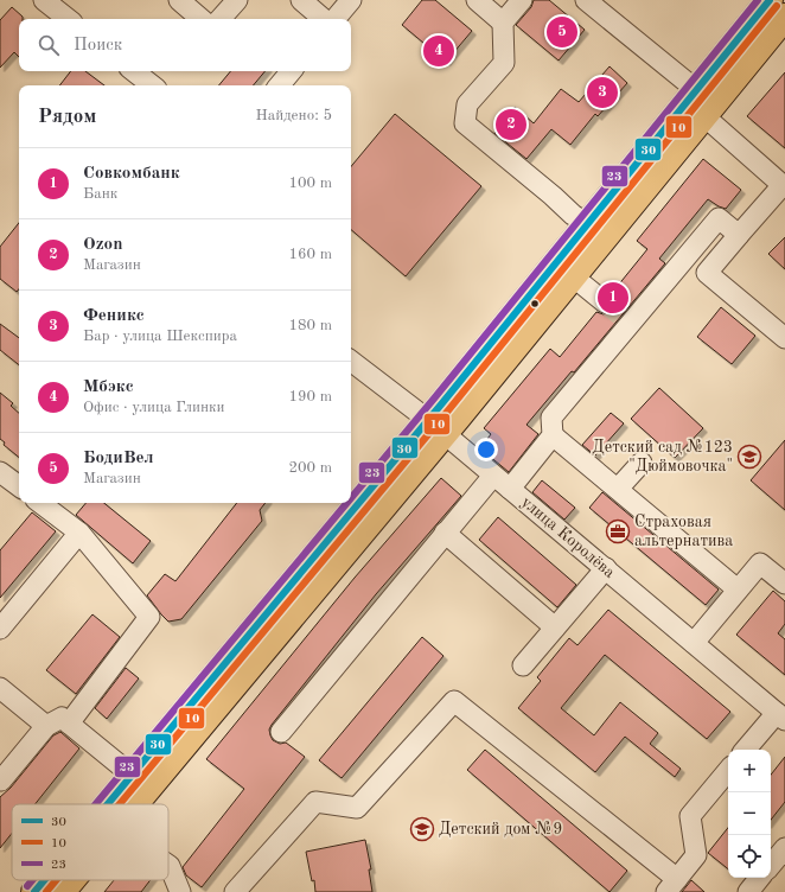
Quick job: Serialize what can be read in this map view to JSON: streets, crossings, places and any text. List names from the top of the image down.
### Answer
{
  "streets": {
    "street": ["улица Королёва"]
  },
  "places": {
    "school or university": ["Детский сад №123 \"Дюймовочка\"", "Детский дом №9"],
    "office": ["Страховая альтернатива"]
  },
  "lines": ["transit line 30", "transit line 23", "transit line 10"],
  "legend": ["30", "10", "23"],
  "page": {
    "pins": [
      "5",
      "4",
      "3",
      "2",
      "1"
    ],
    "search": "Поиск",
    "heading": ["Рядом", "Найдено: 5"],
    "list": [
      {
        "mark": "1",
        "name": "Совкомбанк",
        "note": "Банк",
        "value": "100 m"
      },
      {
        "mark": "2",
        "name": "Ozon",
        "note": "Магазин",
        "value": "160 m"
      },
      {
        "mark": "3",
        "name": "Феникс",
        "note": "Бар · улица Шекспира",
        "value": "180 m"
      },
      {
        "mark": "4",
        "name": "Мбэкс",
        "note": "Офис · улица Глинки",
        "value": "190 m"
      },
      {
        "mark": "5",
        "name": "БодиВел",
        "note": "Магазин",
        "value": "200 m"
      }
    ],
    "map_buttons": ["+", "−"]
  }
}
